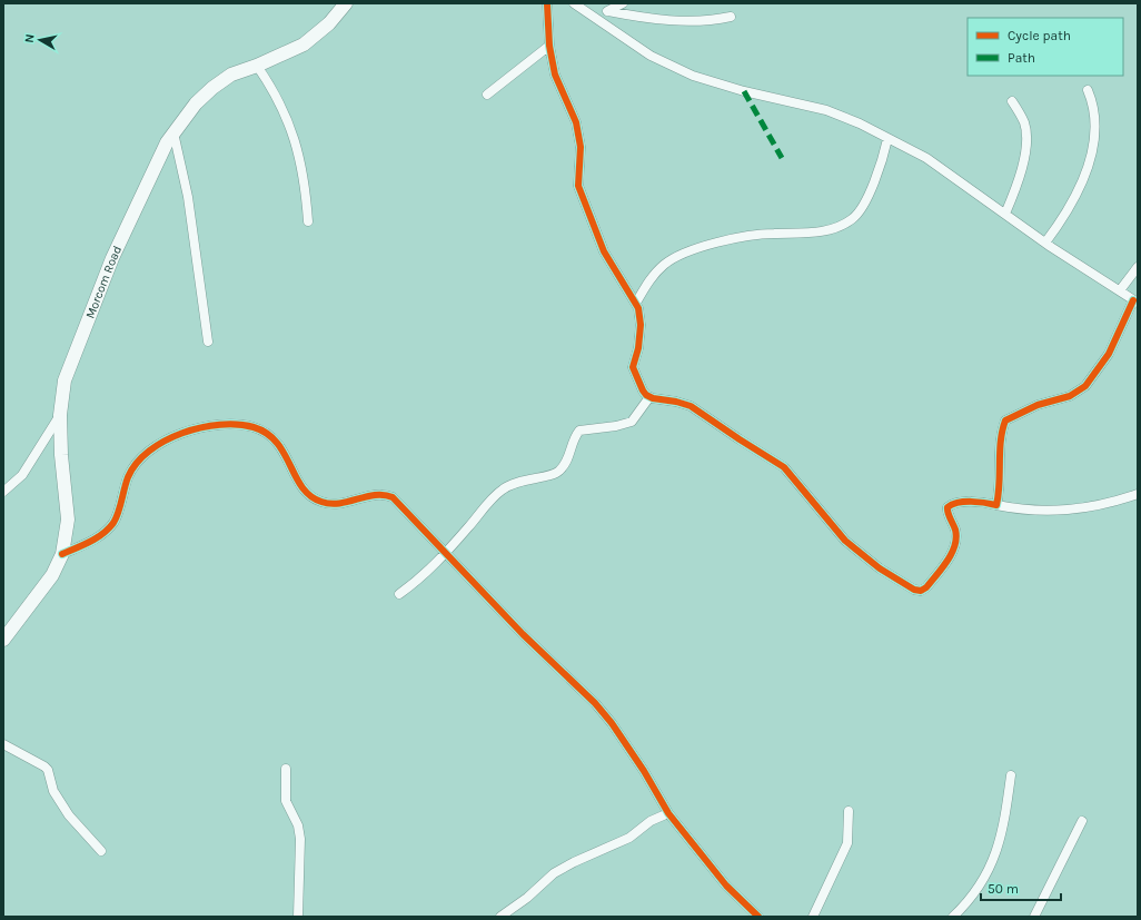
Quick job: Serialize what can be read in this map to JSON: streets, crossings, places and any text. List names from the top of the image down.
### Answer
{
  "streets": {
    "street": ["Morcom Road"]
  },
  "legend": ["Cycle path", "Path"],
  "scale_bar": "50 m",
  "north": "left"
}
